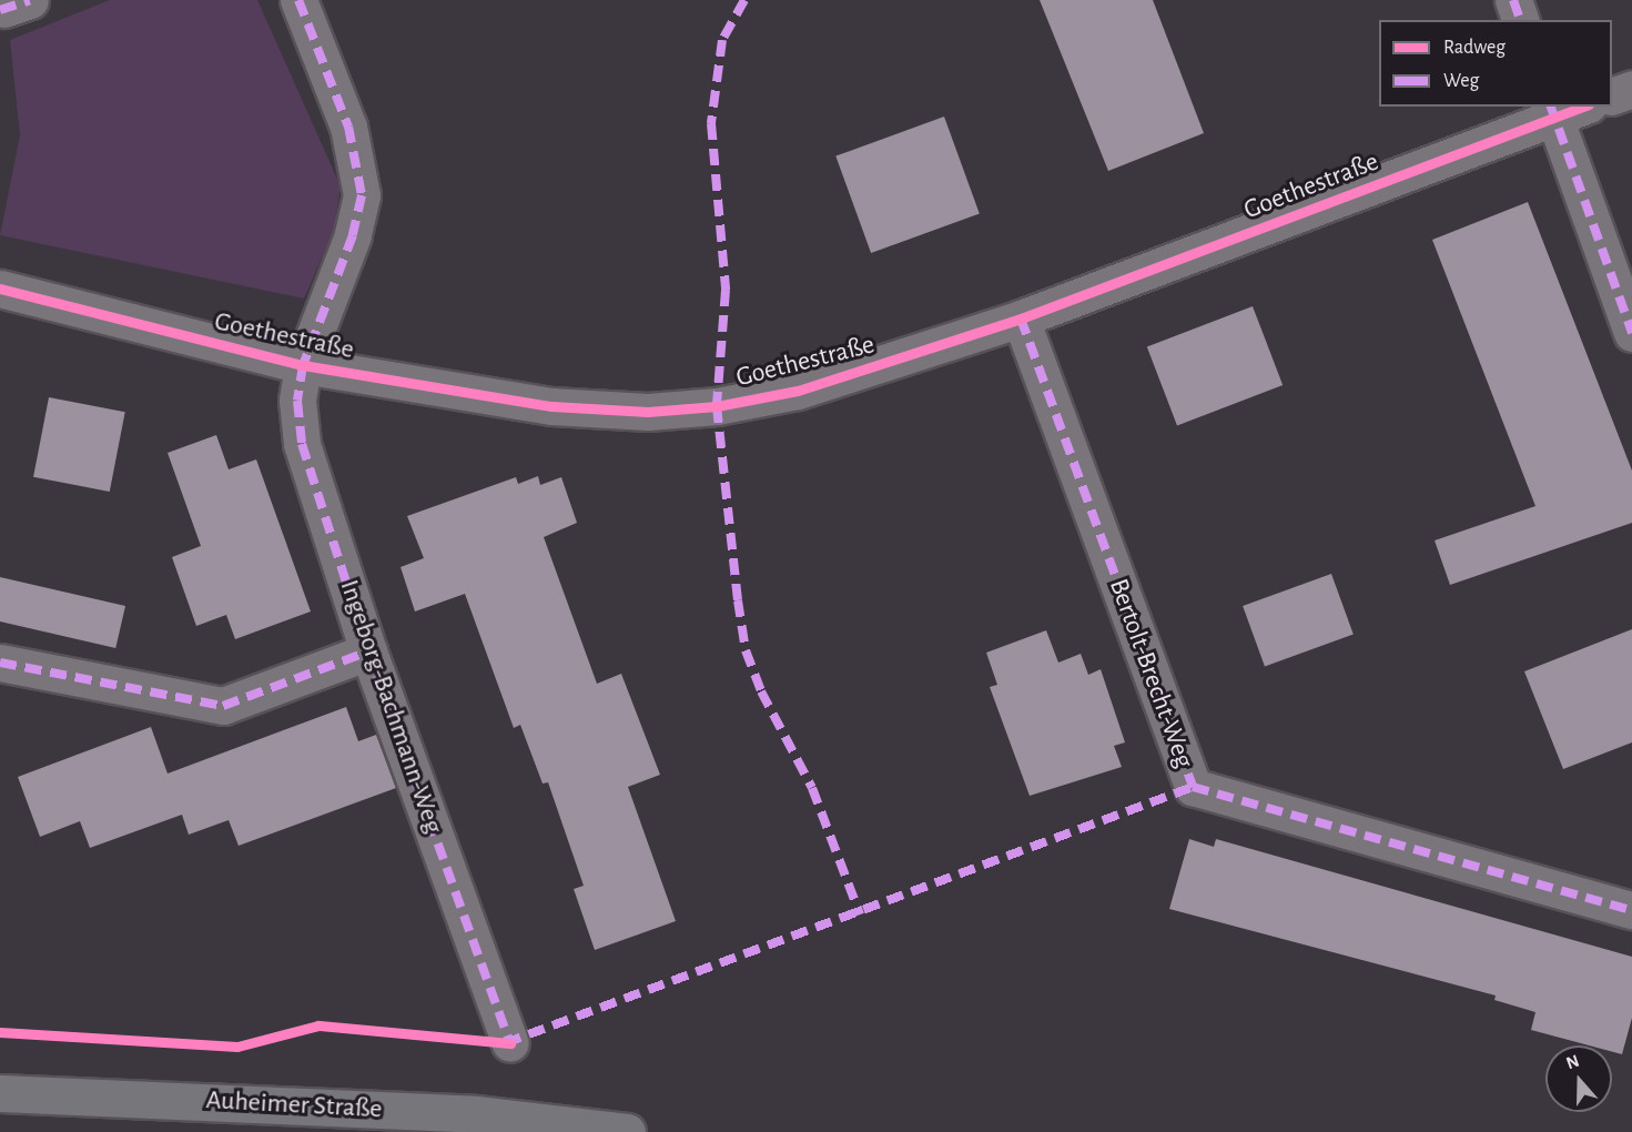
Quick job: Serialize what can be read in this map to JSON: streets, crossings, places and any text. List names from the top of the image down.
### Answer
{
  "streets": {
    "main road": ["Auheimer Straße"],
    "street": ["Goethestraße", "Bertolt-Brecht-Weg", "Ingeborg-Bachmann-Weg"]
  },
  "crossings": [
    ["Goethestraße", "Bertolt-Brecht-Weg"],
    ["Goethestraße", "Ingeborg-Bachmann-Weg"]
  ],
  "legend": ["Radweg", "Weg"],
  "north": "top"
}
